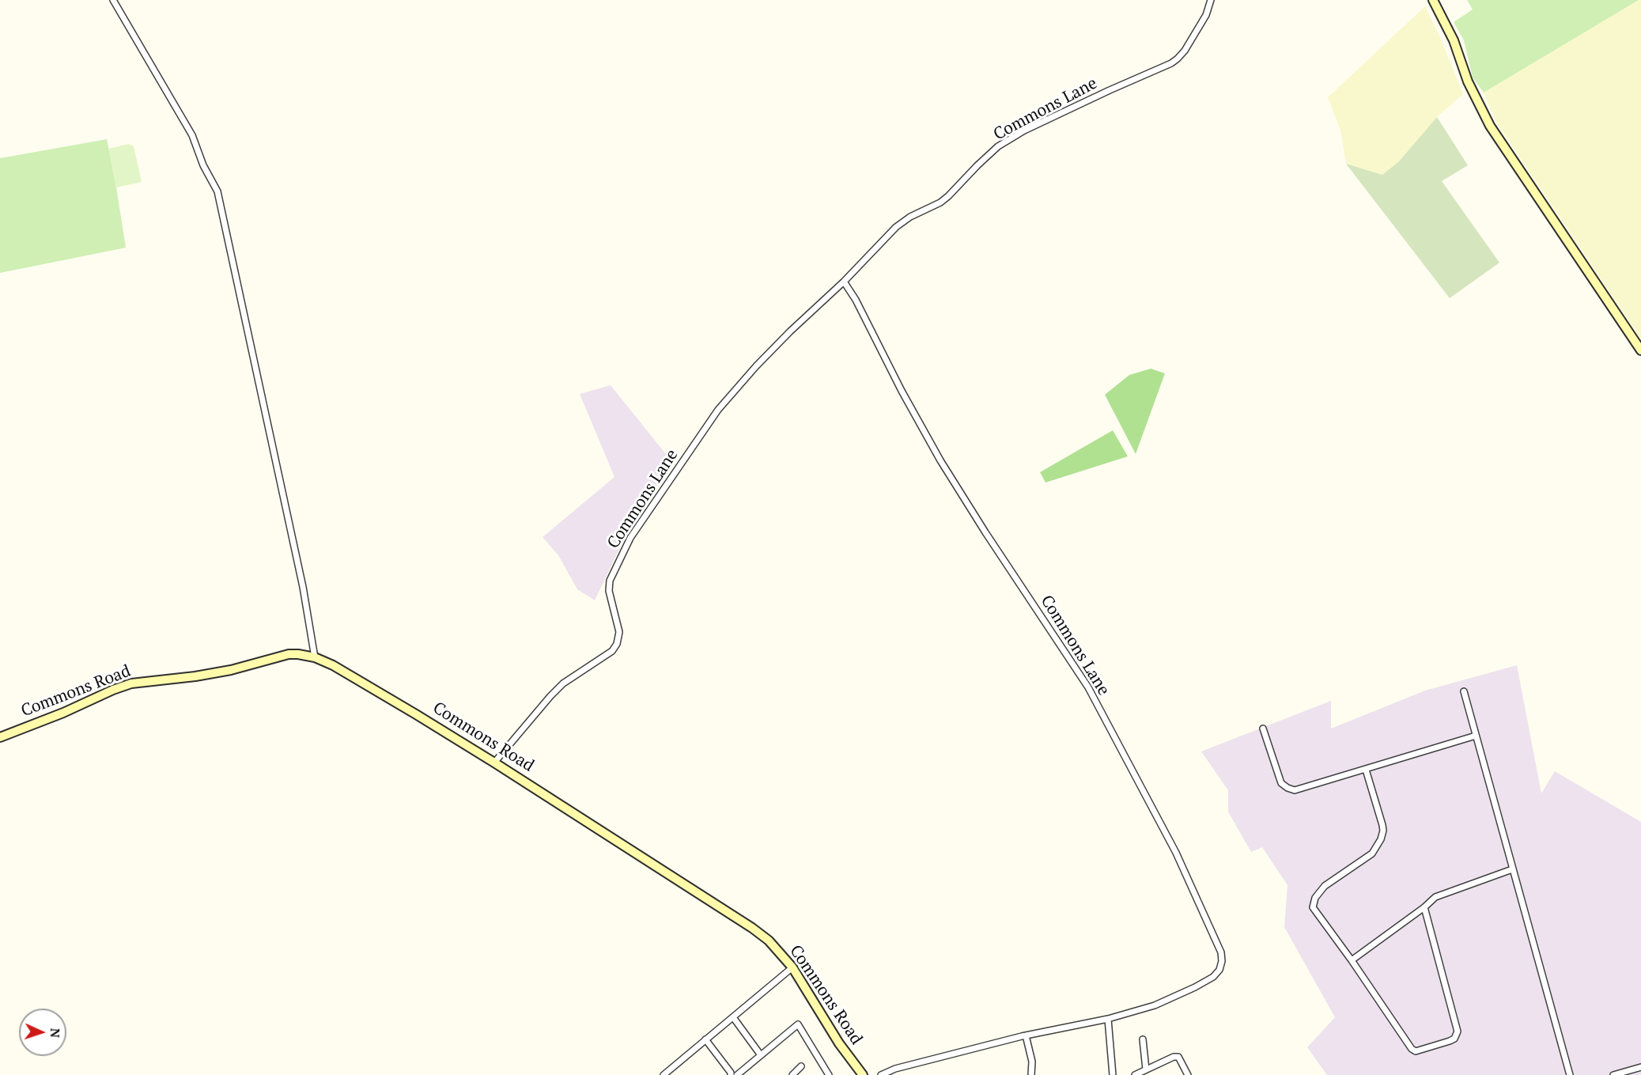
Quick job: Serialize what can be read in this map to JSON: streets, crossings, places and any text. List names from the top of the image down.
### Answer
{
  "streets": {
    "street": ["Commons Lane", "Commons Road"]
  },
  "crossings": [
    ["Commons Lane", "Commons Road"]
  ],
  "north": "right"
}
